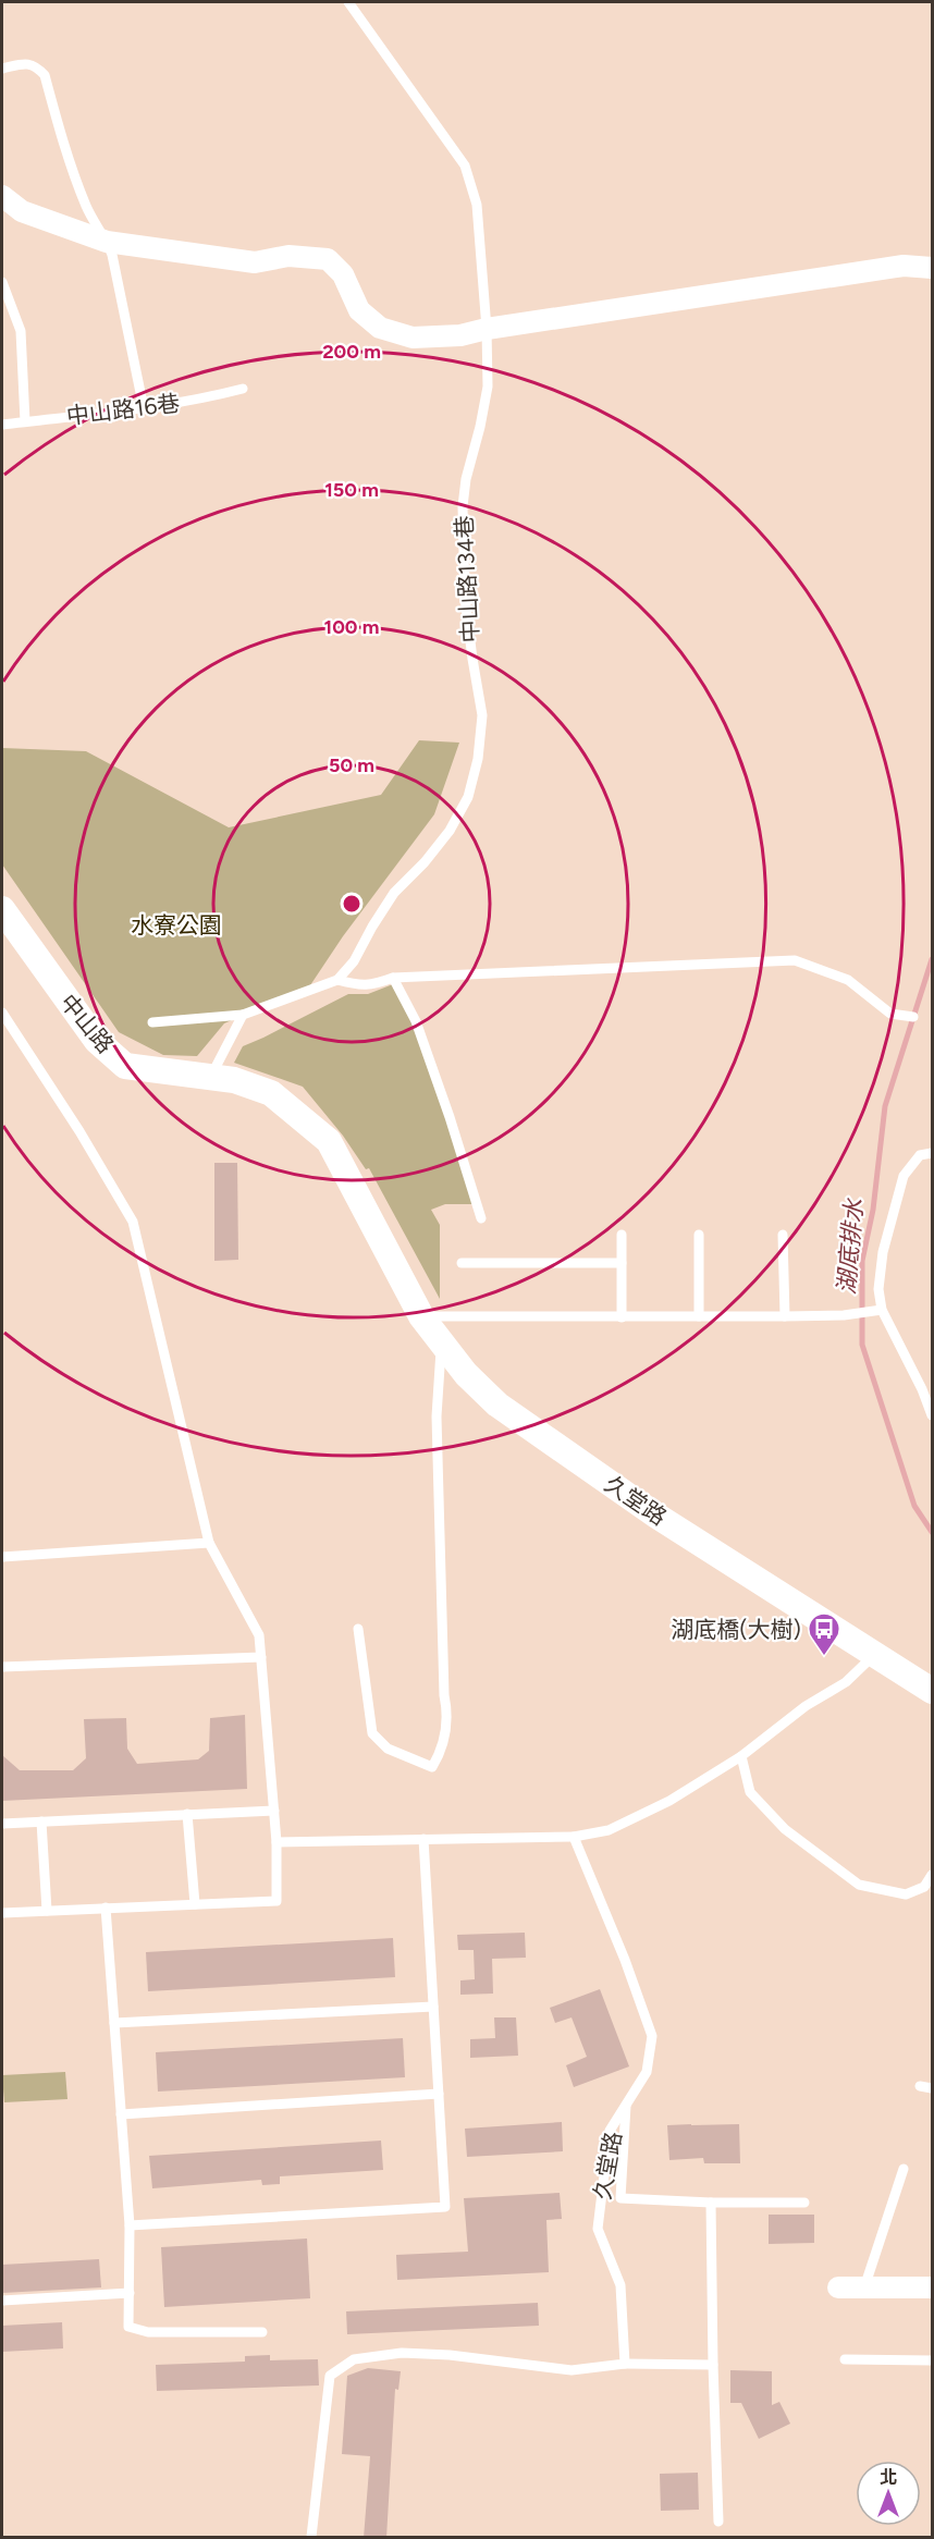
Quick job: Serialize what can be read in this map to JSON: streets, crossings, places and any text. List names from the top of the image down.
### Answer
{
  "streets": {
    "street": ["中山路", "久堂路"],
    "lane": ["中山路16巷", "中山路134巷"]
  },
  "crossings": [
    ["中山路", "久堂路"]
  ],
  "water": ["湖底排水"],
  "parks": ["水寮公園"],
  "places": {
    "bus stop": ["湖底橋(大樹)"]
  },
  "north": "top",
  "rings": [
    "200 m",
    "150 m",
    "100 m",
    "50 m"
  ]
}
